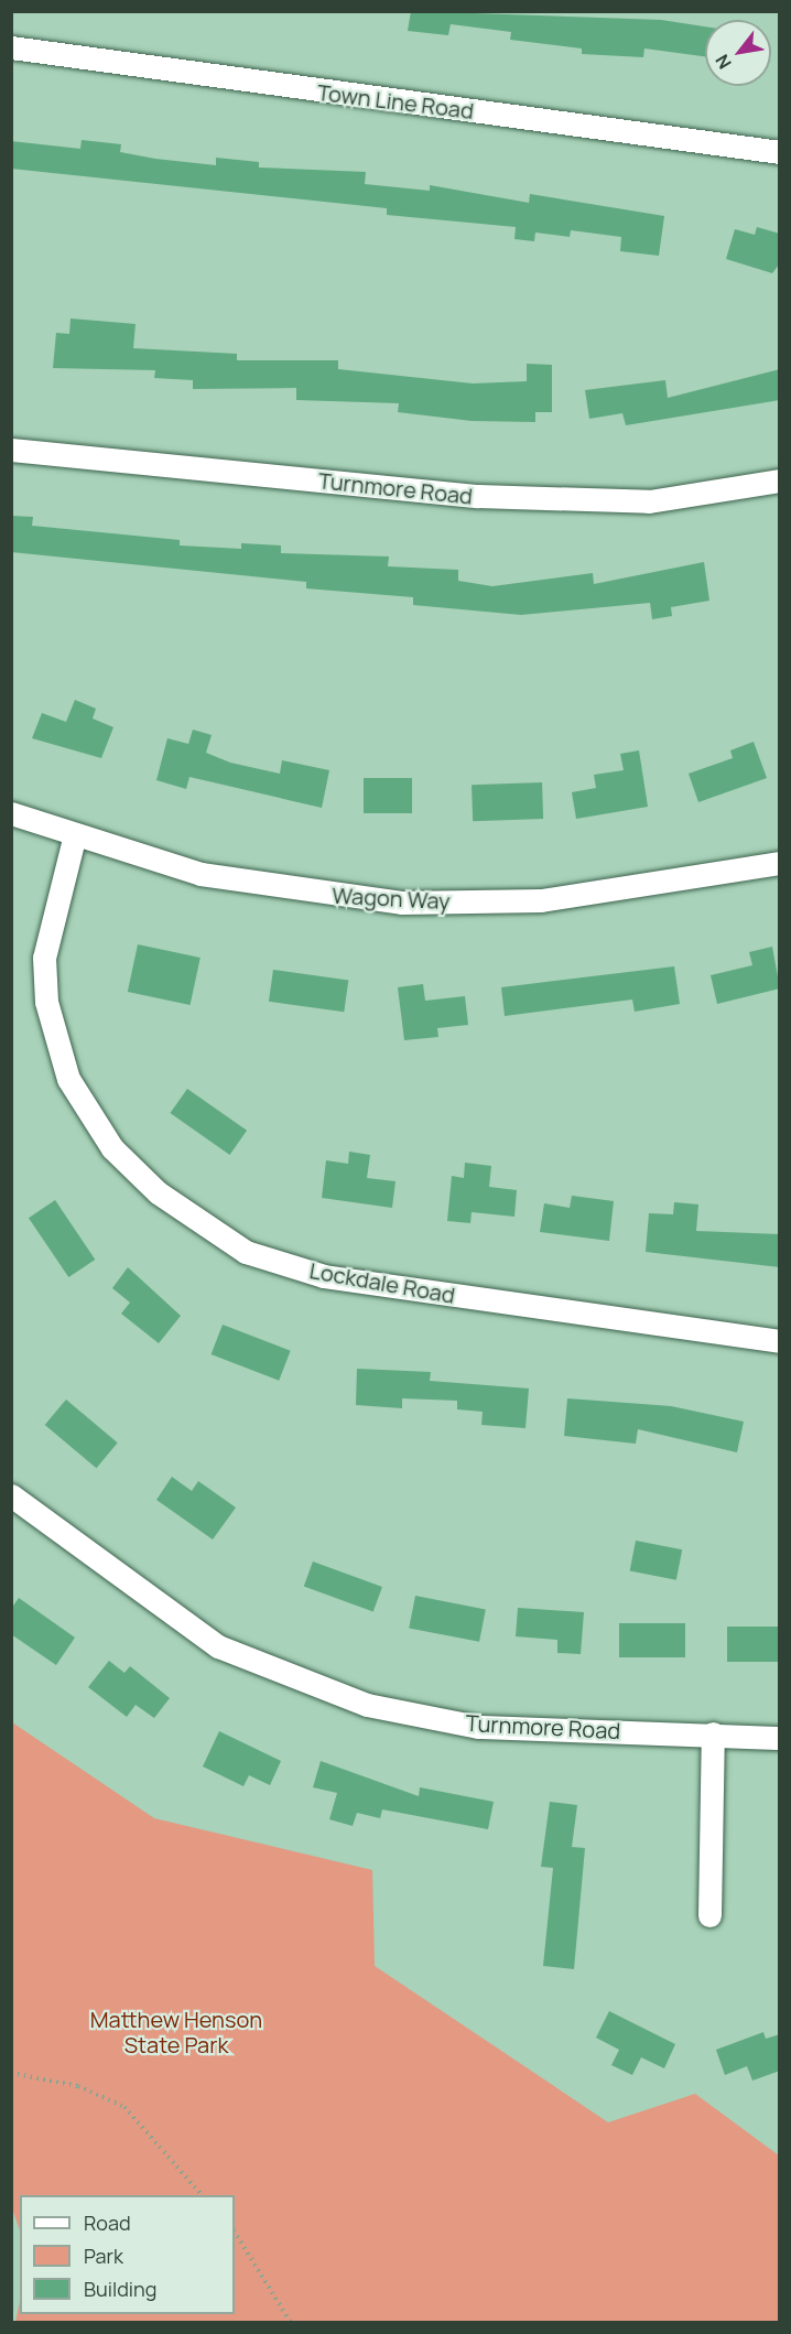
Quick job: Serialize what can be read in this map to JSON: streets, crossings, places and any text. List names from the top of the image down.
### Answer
{
  "streets": {
    "street": [
      "Town Line Road",
      "Turnmore Road",
      "Wagon Way",
      "Lockdale Road"
    ]
  },
  "crossings": [
    ["Wagon Way", "Lockdale Road"]
  ],
  "parks": ["Matthew Henson State Park"],
  "legend": ["Road", "Park", "Building"],
  "north": "bottom left"
}
